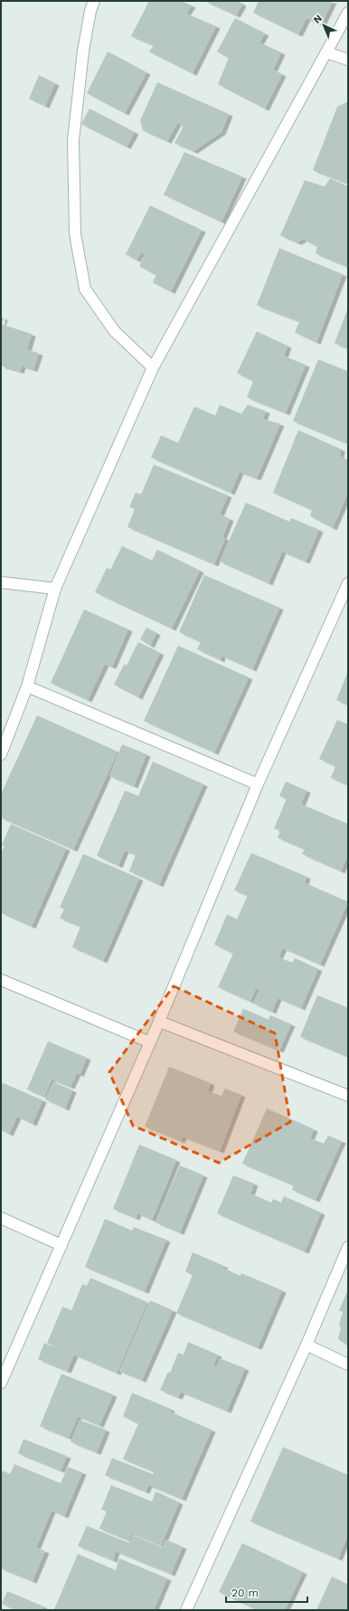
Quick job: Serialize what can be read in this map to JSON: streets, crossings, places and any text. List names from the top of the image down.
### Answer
{
  "scale_bar": "20 m",
  "north": "top left"
}
